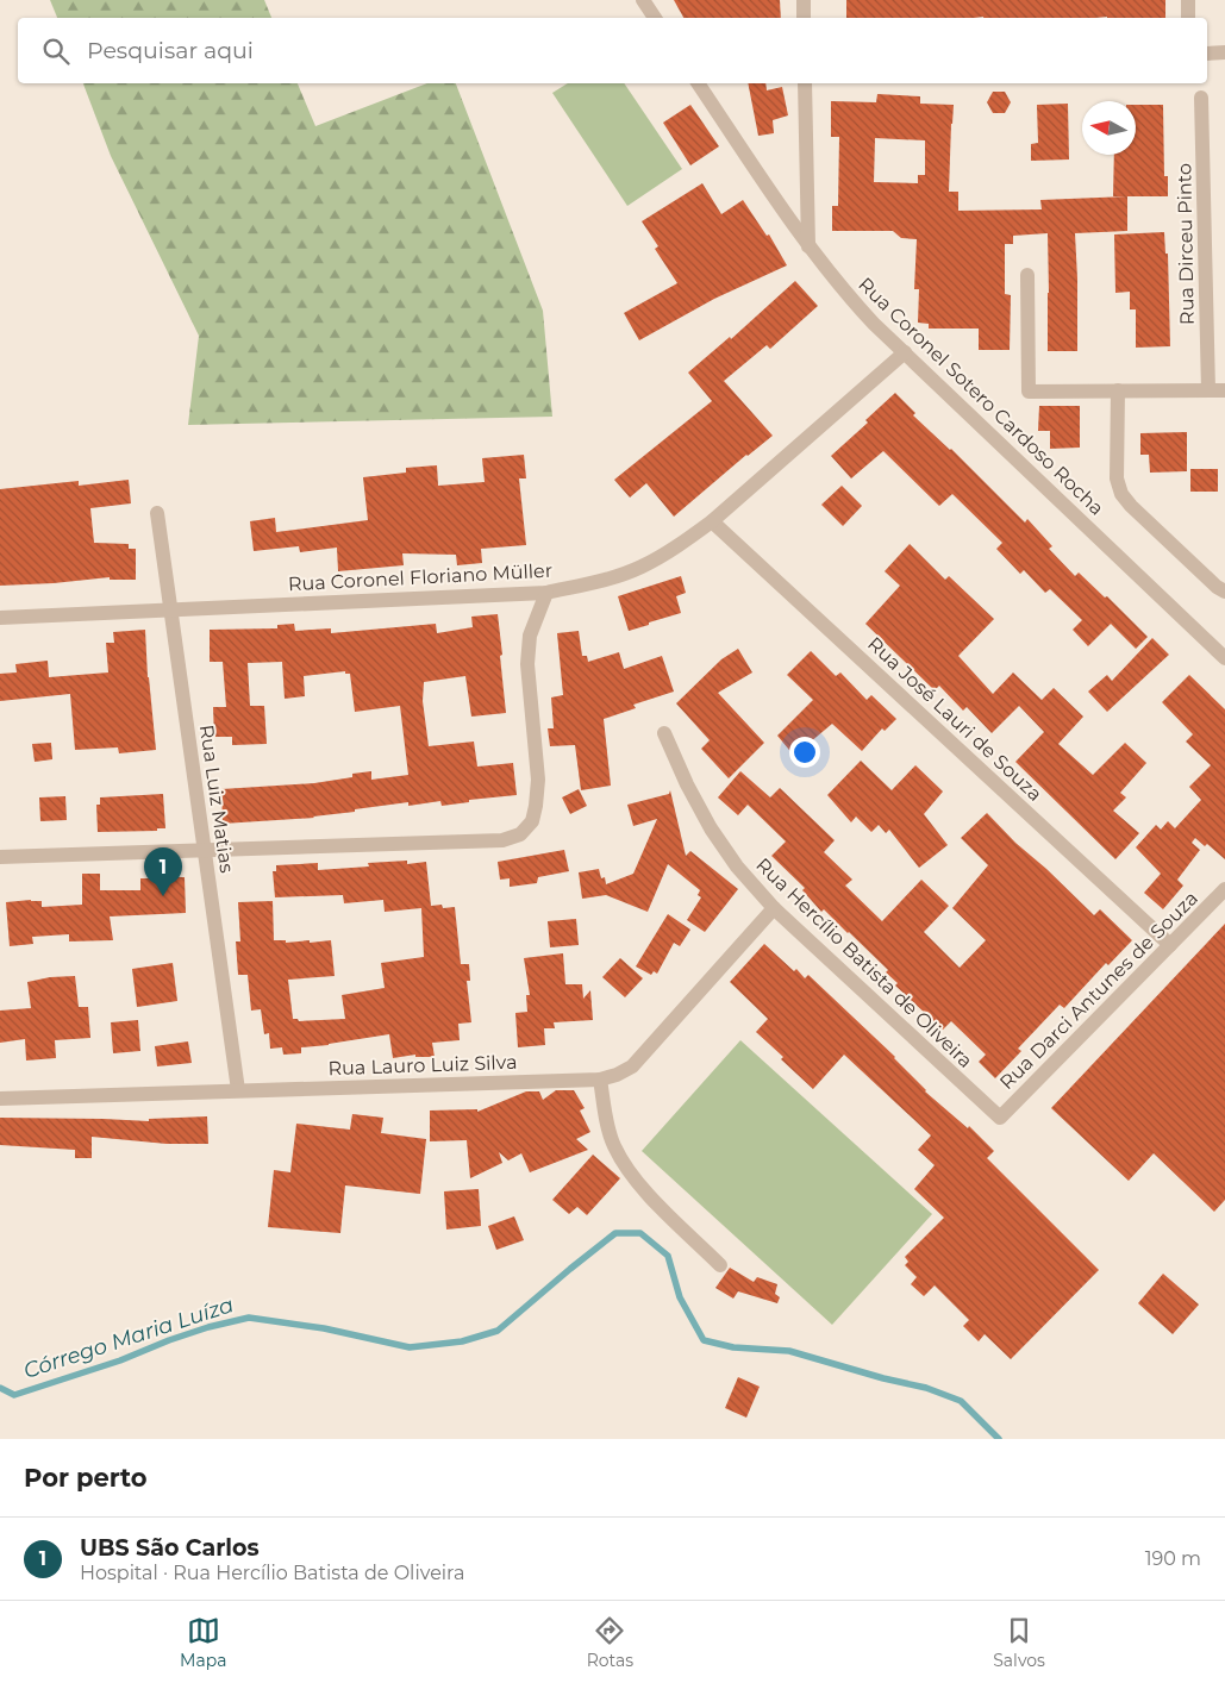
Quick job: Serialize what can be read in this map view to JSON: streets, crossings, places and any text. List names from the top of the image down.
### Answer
{
  "streets": {
    "street": [
      "Rua Dirceu Pinto",
      "Rua Coronel Sotero Cardoso Rocha",
      "Rua Coronel Floriano Müller",
      "Rua José Lauri de Souza",
      "Rua Luiz Matias",
      "Rua Hercílio Batista de Oliveira",
      "Rua Darci Antunes de Souza",
      "Rua Lauro Luiz Silva"
    ]
  },
  "crossings": [
    ["Rua Coronel Sotero Cardoso Rocha", "Rua Coronel Floriano Müller"],
    ["Rua Coronel Floriano Müller", "Rua José Lauri de Souza"],
    ["Rua Coronel Floriano Müller", "Rua Luiz Matias"],
    ["Rua José Lauri de Souza", "Rua Darci Antunes de Souza"],
    ["Rua Luiz Matias", "Rua Lauro Luiz Silva"],
    ["Rua Hercílio Batista de Oliveira", "Rua Darci Antunes de Souza"],
    ["Rua Hercílio Batista de Oliveira", "Rua Lauro Luiz Silva"]
  ],
  "water": ["Córrego Maria Luíza"],
  "north": "left",
  "page": {
    "search": "Pesquisar aqui",
    "pins": "1",
    "heading": "Por perto",
    "list": [
      {
        "mark": "1",
        "name": "UBS São Carlos",
        "note": "Hospital · Rua Hercílio Batista de Oliveira",
        "value": "190 m"
      }
    ],
    "nav": ["Mapa", "Rotas", "Salvos"]
  }
}
